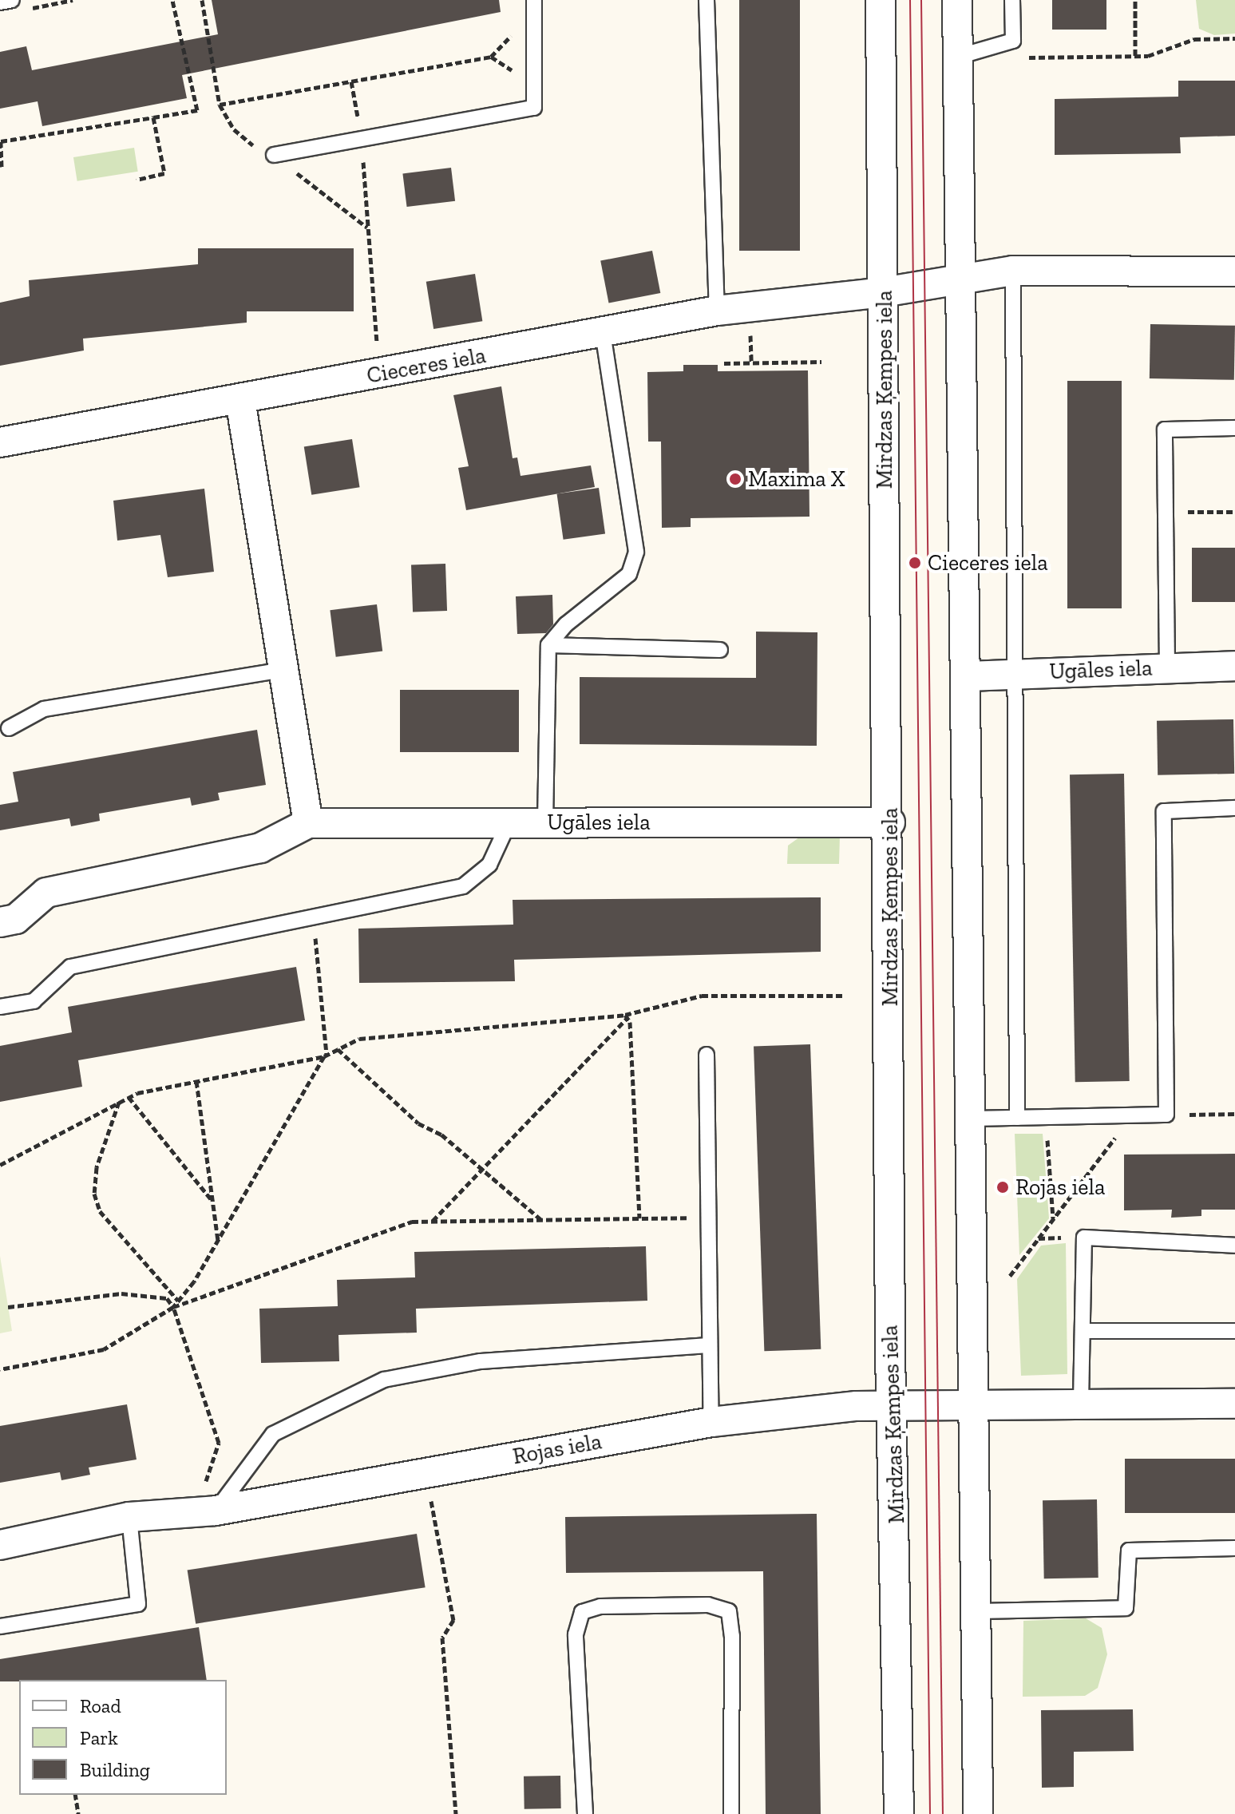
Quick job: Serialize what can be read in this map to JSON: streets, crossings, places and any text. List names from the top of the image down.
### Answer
{
  "streets": {
    "street": [
      "Cieceres iela",
      "Mirdzas Ķempes iela",
      "Ugāles iela",
      "Rojas iela"
    ]
  },
  "crossings": [
    ["Cieceres iela", "Mirdzas Ķempes iela"],
    ["Mirdzas Ķempes iela", "Ugāles iela"],
    ["Mirdzas Ķempes iela", "Rojas iela"]
  ],
  "places": ["Maxima X", "Cieceres iela", "Rojas iela"],
  "legend": ["Road", "Park", "Building"]
}
